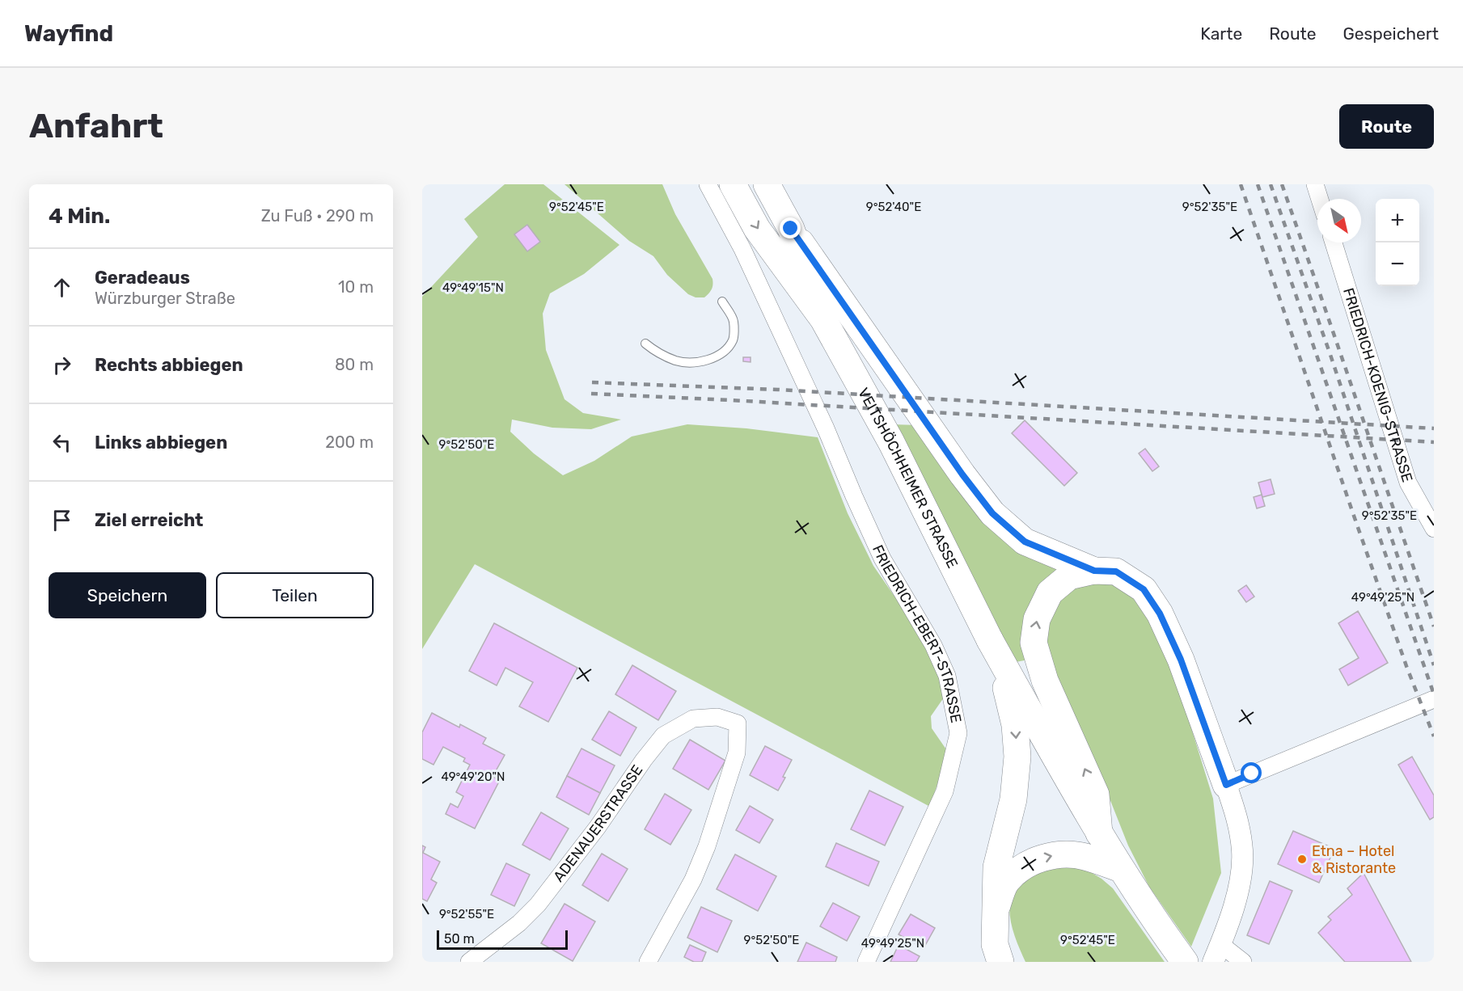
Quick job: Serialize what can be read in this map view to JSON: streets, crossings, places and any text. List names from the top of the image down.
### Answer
{
  "streets": {
    "main road": ["VEITSHÖCHHEIMER STRASSE"],
    "street": ["FRIEDRICH-KOENIG-STRASSE", "FRIEDRICH-EBERT-STRASSE", "ADENAUERSTRASSE"]
  },
  "places": ["Etna – Hotel & Ristorante"],
  "scale_bar": "50 m",
  "north": "bottom right",
  "page": {
    "header": "Wayfind",
    "nav": ["Karte", "Route", "Gespeichert"],
    "buttons": [
      "Route",
      ["Speichern", "Teilen"]
    ],
    "title": "Anfahrt",
    "heading": ["4 Min.", "Zu Fuß · 290 m"],
    "map_buttons": ["+", "−"],
    "list": [
      ["Geradeaus", "Würzburger Straße", "10 m"],
      ["Rechts abbiegen", "80 m"],
      ["Links abbiegen", "200 m"],
      "Ziel erreicht"
    ],
    "scale": "50 m"
  },
  "coordinates": [
    "9°52'45\"E",
    "9°52'35\"E",
    "9°52'40\"E",
    "49°49'15\"N",
    "9°52'50\"E",
    "49°49'25\"N",
    "49°49'20\"N",
    "9°52'55\"E"
  ]
}
